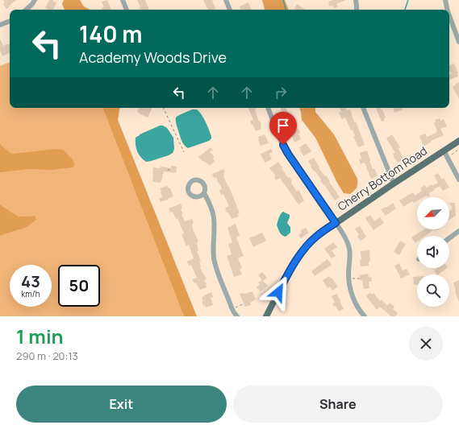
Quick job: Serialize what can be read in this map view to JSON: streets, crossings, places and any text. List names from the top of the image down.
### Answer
{
  "streets": {
    "main road": ["Cherry Bottom Road"]
  },
  "north": "bottom left",
  "page": {
    "turn": ["140 m", "Academy Woods Drive"],
    "speed": "43 km/h",
    "limit": "50",
    "heading": ["1 min", "290 m · 20:13"],
    "buttons": ["Exit", "Share"]
  }
}
